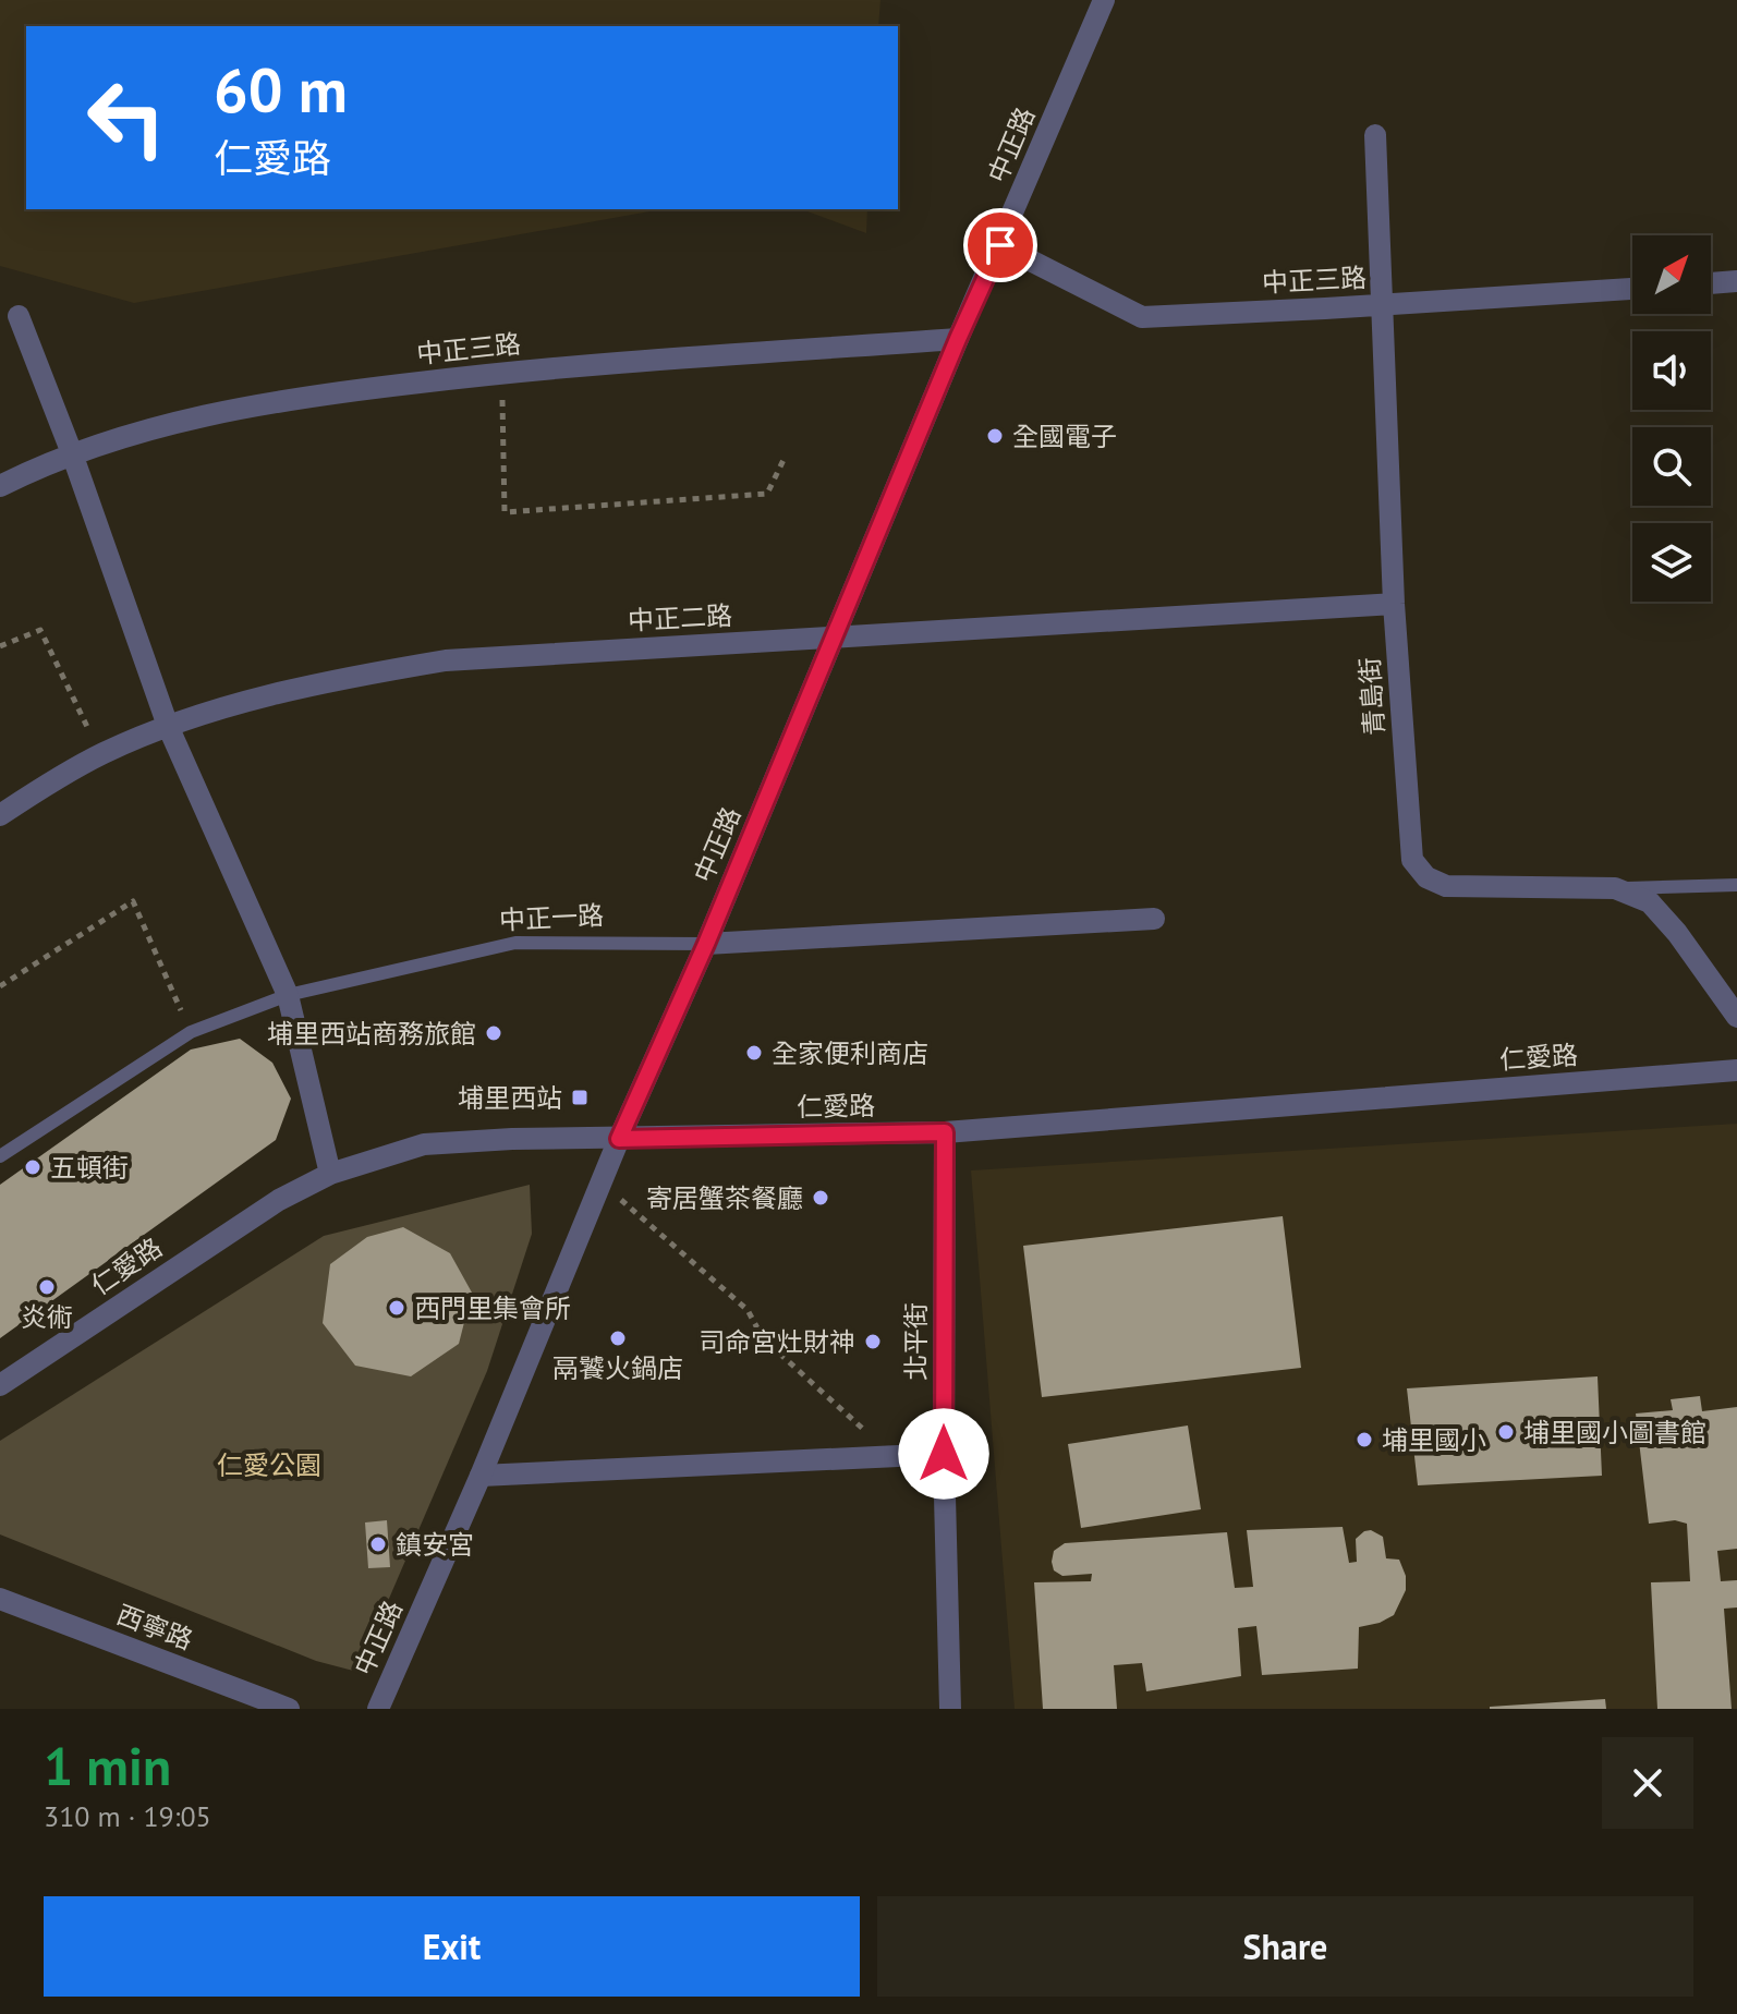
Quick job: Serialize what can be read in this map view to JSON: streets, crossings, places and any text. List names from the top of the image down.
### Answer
{
  "streets": {
    "street": [
      "中正路",
      "中正三路",
      "中正二路",
      "青島街",
      "中正一路",
      "仁愛路",
      "北平街",
      "西寧路"
    ]
  },
  "crossings": [
    ["中正路", "中正三路"],
    ["中正路", "中正二路"],
    ["中正路", "中正一路"],
    ["中正路", "仁愛路"],
    ["中正三路", "青島街"],
    ["中正二路", "青島街"],
    ["仁愛路", "北平街"]
  ],
  "parks": ["仁愛公園"],
  "places": {
    "other": [
      "全國電子",
      "埔里西站商務旅館",
      "全家便利商店",
      "五頓街",
      "寄居蟹茶餐廳",
      "炎術",
      "西門里集會所",
      "鬲饕火鍋店",
      "司命宮灶財神",
      "埔里國小圖書館",
      "埔里國小",
      "鎮安宮"
    ],
    "transit": ["埔里西站"]
  },
  "north": "top right",
  "page": {
    "turn": ["60 m", "仁愛路"],
    "heading": ["1 min", "310 m · 19:05"],
    "buttons": ["Exit", "Share"]
  }
}
